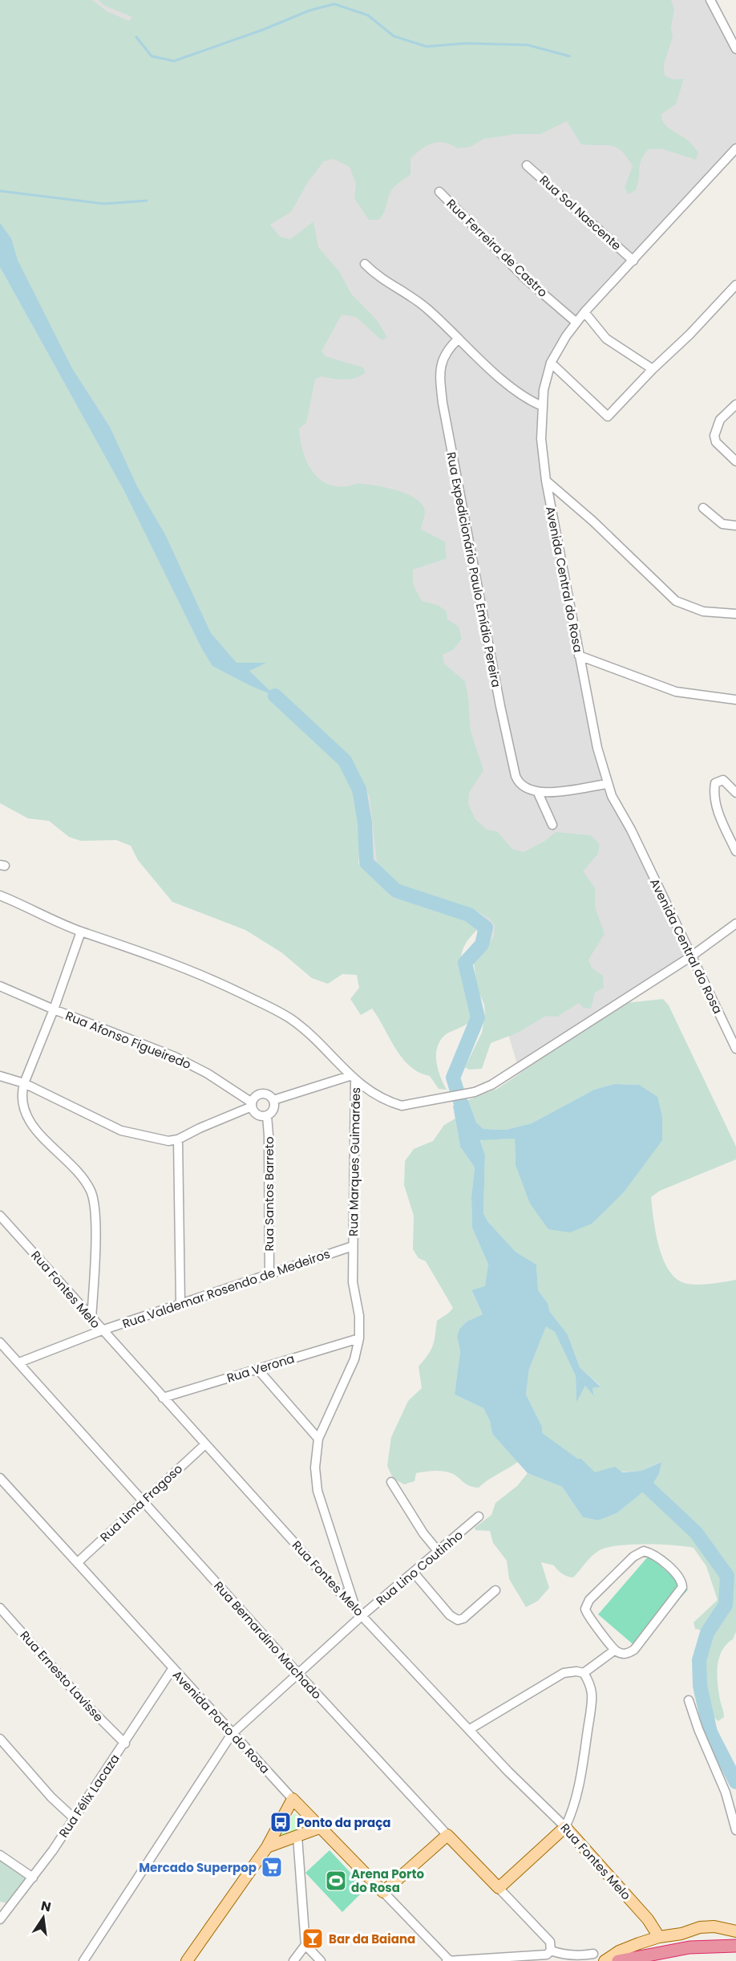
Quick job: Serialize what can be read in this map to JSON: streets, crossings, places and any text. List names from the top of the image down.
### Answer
{
  "streets": {
    "main road": ["Rua Fontes Melo", "Rua Bernardino Machado", "Avenida Porto do Rosa"],
    "street": [
      "Rua Sol Nascente",
      "Rua Ferreira de Castro",
      "Rua Expedicionário Paulo Emídio Pereira",
      "Avenida Central do Rosa",
      "Rua Afonso Figueiredo",
      "Rua Marques Guimarães",
      "Rua Santos Barreto",
      "Rua Valdemar Rosendo de Medeiros",
      "Rua Verona",
      "Rua Lima Fragoso",
      "Rua Lino Coutinho",
      "Rua Ernesto Lavisse",
      "Rua Félix Lacaza"
    ]
  },
  "crossings": [
    ["Rua Sol Nascente", "Avenida Central do Rosa"],
    ["Rua Ferreira de Castro", "Avenida Central do Rosa"],
    ["Avenida Central do Rosa", "Rua Marques Guimarães"],
    ["Rua Afonso Figueiredo", "Rua Santos Barreto"],
    ["Rua Marques Guimarães", "Rua Valdemar Rosendo de Medeiros"],
    ["Rua Marques Guimarães", "Rua Fontes Melo"],
    ["Rua Marques Guimarães", "Rua Verona"],
    ["Rua Santos Barreto", "Rua Valdemar Rosendo de Medeiros"],
    ["Rua Valdemar Rosendo de Medeiros", "Rua Fontes Melo"],
    ["Rua Valdemar Rosendo de Medeiros", "Rua Bernardino Machado"],
    ["Rua Fontes Melo", "Rua Verona"],
    ["Rua Fontes Melo", "Rua Lima Fragoso"],
    ["Rua Fontes Melo", "Rua Lino Coutinho"],
    ["Rua Lima Fragoso", "Rua Bernardino Machado"],
    ["Rua Lima Fragoso", "Avenida Porto do Rosa"],
    ["Rua Lino Coutinho", "Rua Bernardino Machado"],
    ["Rua Lino Coutinho", "Avenida Porto do Rosa"],
    ["Rua Ernesto Lavisse", "Rua Félix Lacaza"],
    ["Avenida Porto do Rosa", "Rua Félix Lacaza"]
  ],
  "places": {
    "bus stop": ["Ponto da praça"],
    "supermarket": ["Mercado Superpop"],
    "sports": ["Arena Porto do Rosa"],
    "bar": ["Bar da Baiana"]
  },
  "north": "top"
}
